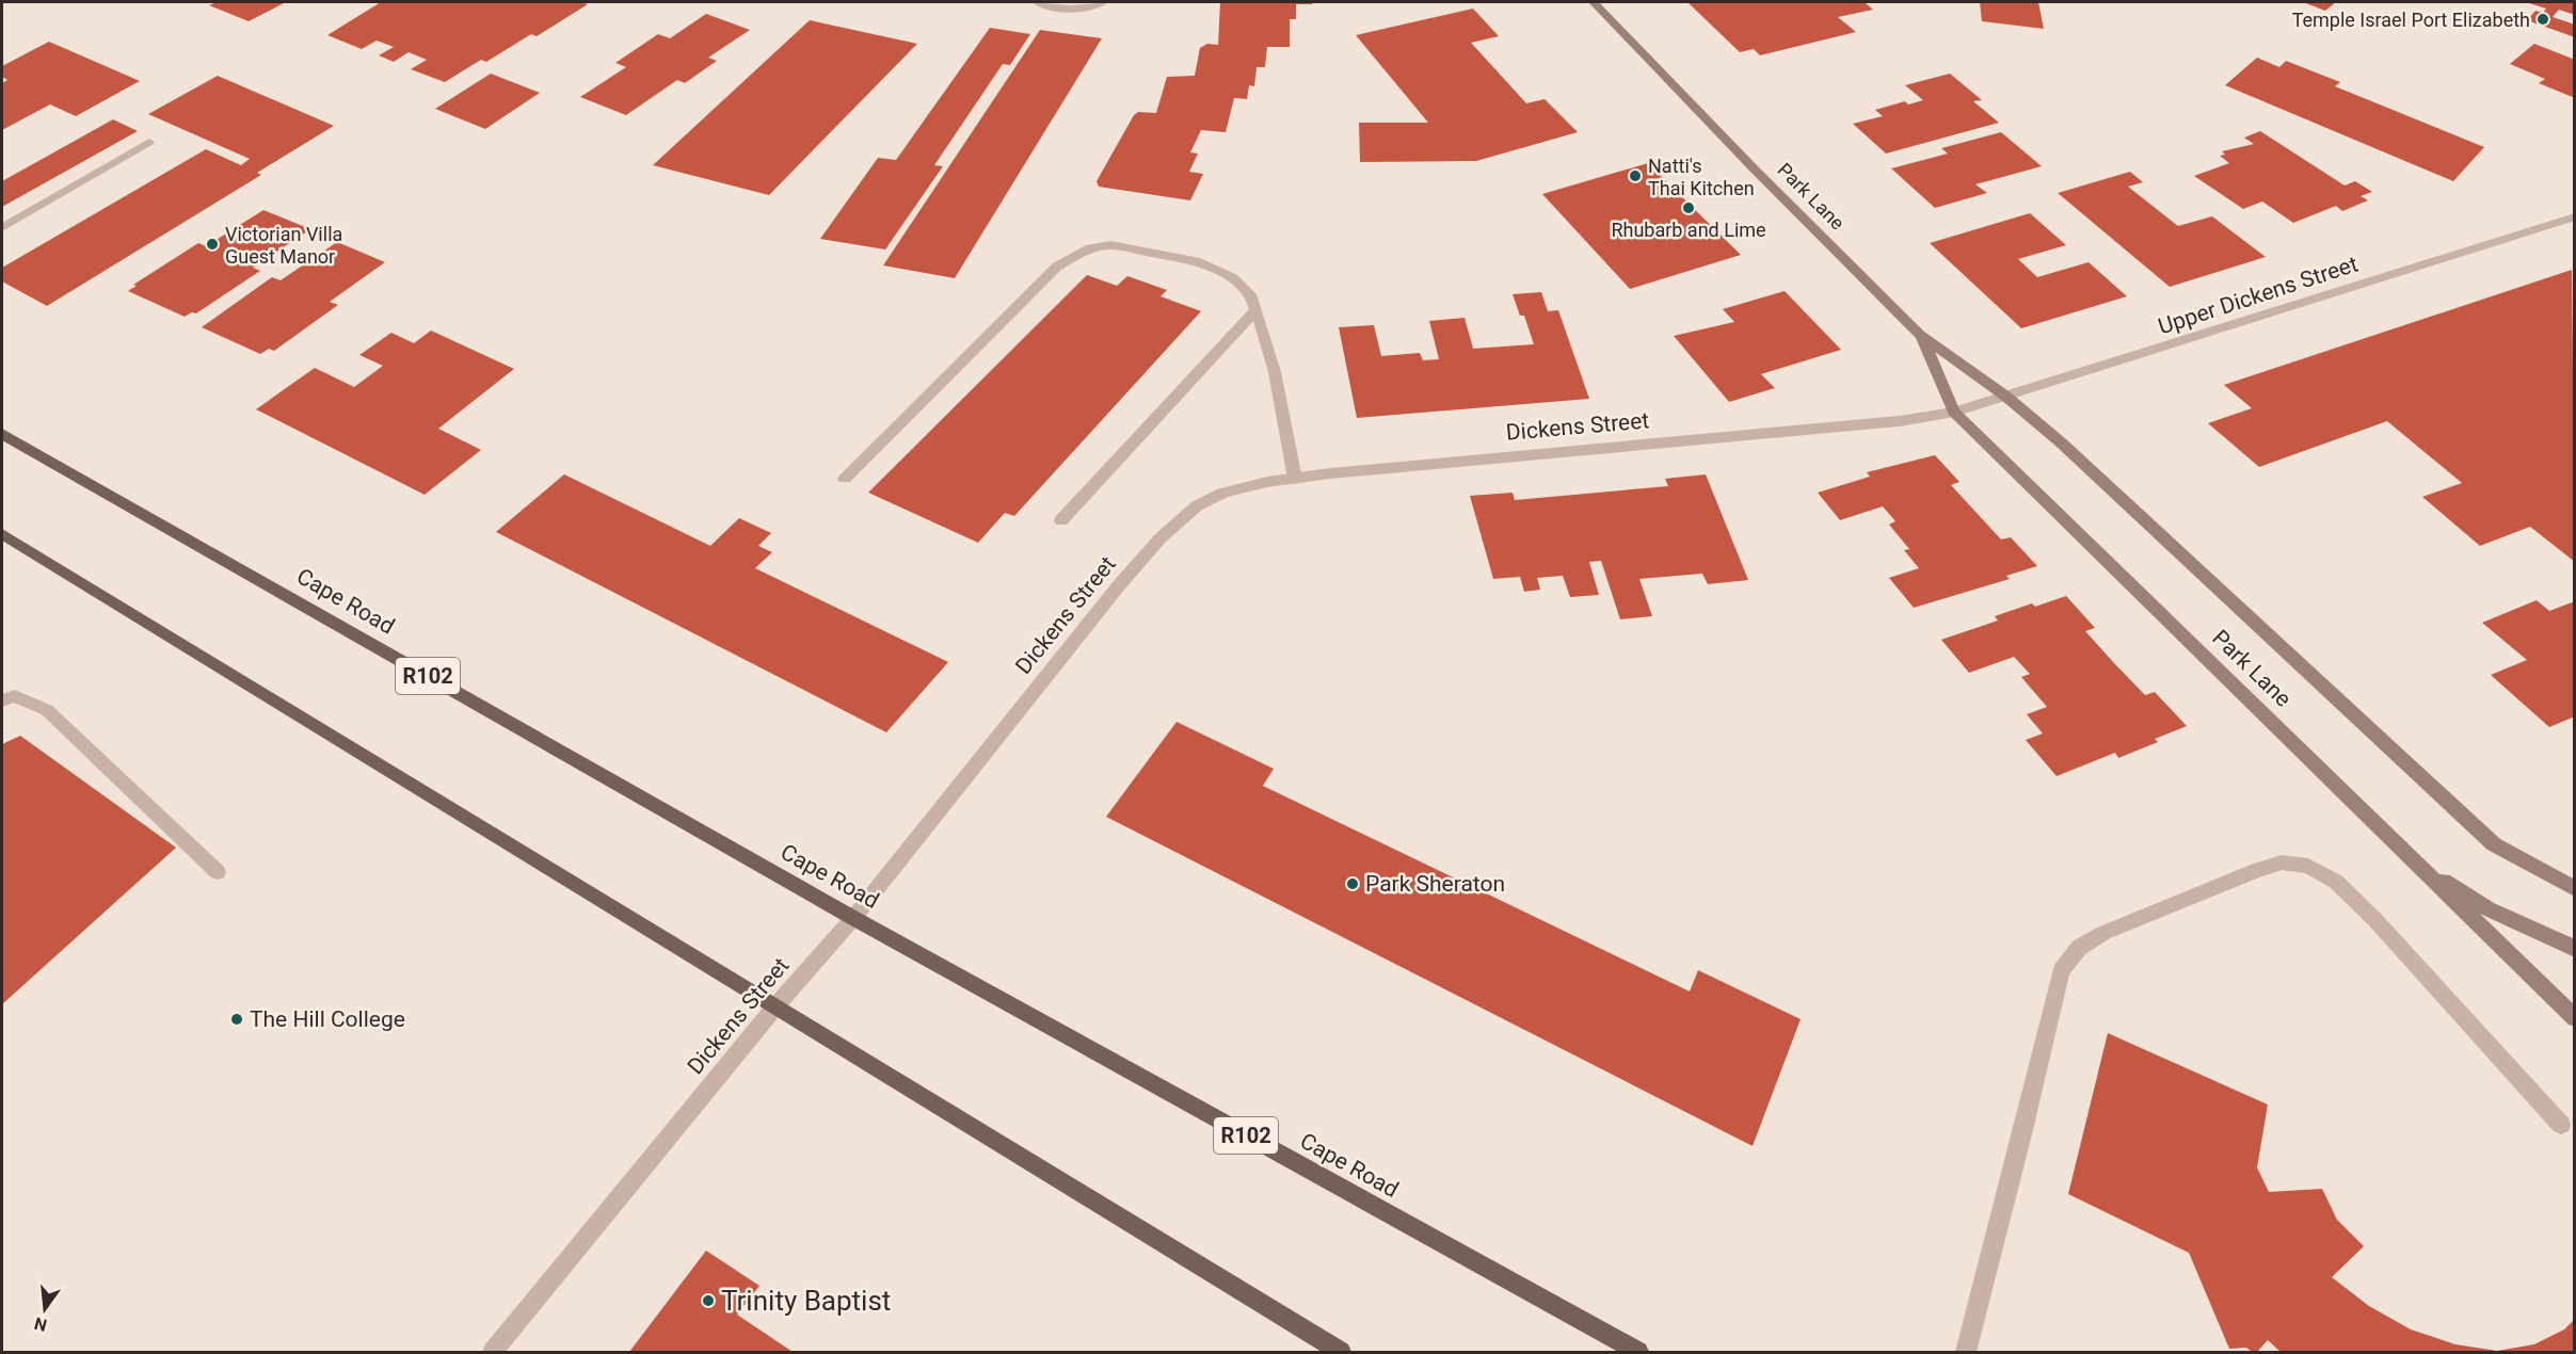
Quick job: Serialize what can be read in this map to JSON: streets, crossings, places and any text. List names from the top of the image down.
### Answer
{
  "streets": {
    "main road": ["Cape Road", "R102"],
    "street": ["Park Lane", "Upper Dickens Street", "Dickens Street"]
  },
  "crossings": [
    ["Park Lane", "Upper Dickens Street"],
    ["Park Lane", "Dickens Street"],
    ["Upper Dickens Street", "Dickens Street"],
    ["Dickens Street", "Cape Road"]
  ],
  "places": [
    "Temple Israel Port Elizabeth",
    "Natti's Thai Kitchen",
    "Rhubarb and Lime",
    "Victorian Villa Guest Manor",
    "Park Sheraton",
    "The Hill College",
    "Trinity Baptist"
  ],
  "north": "bottom"
}
